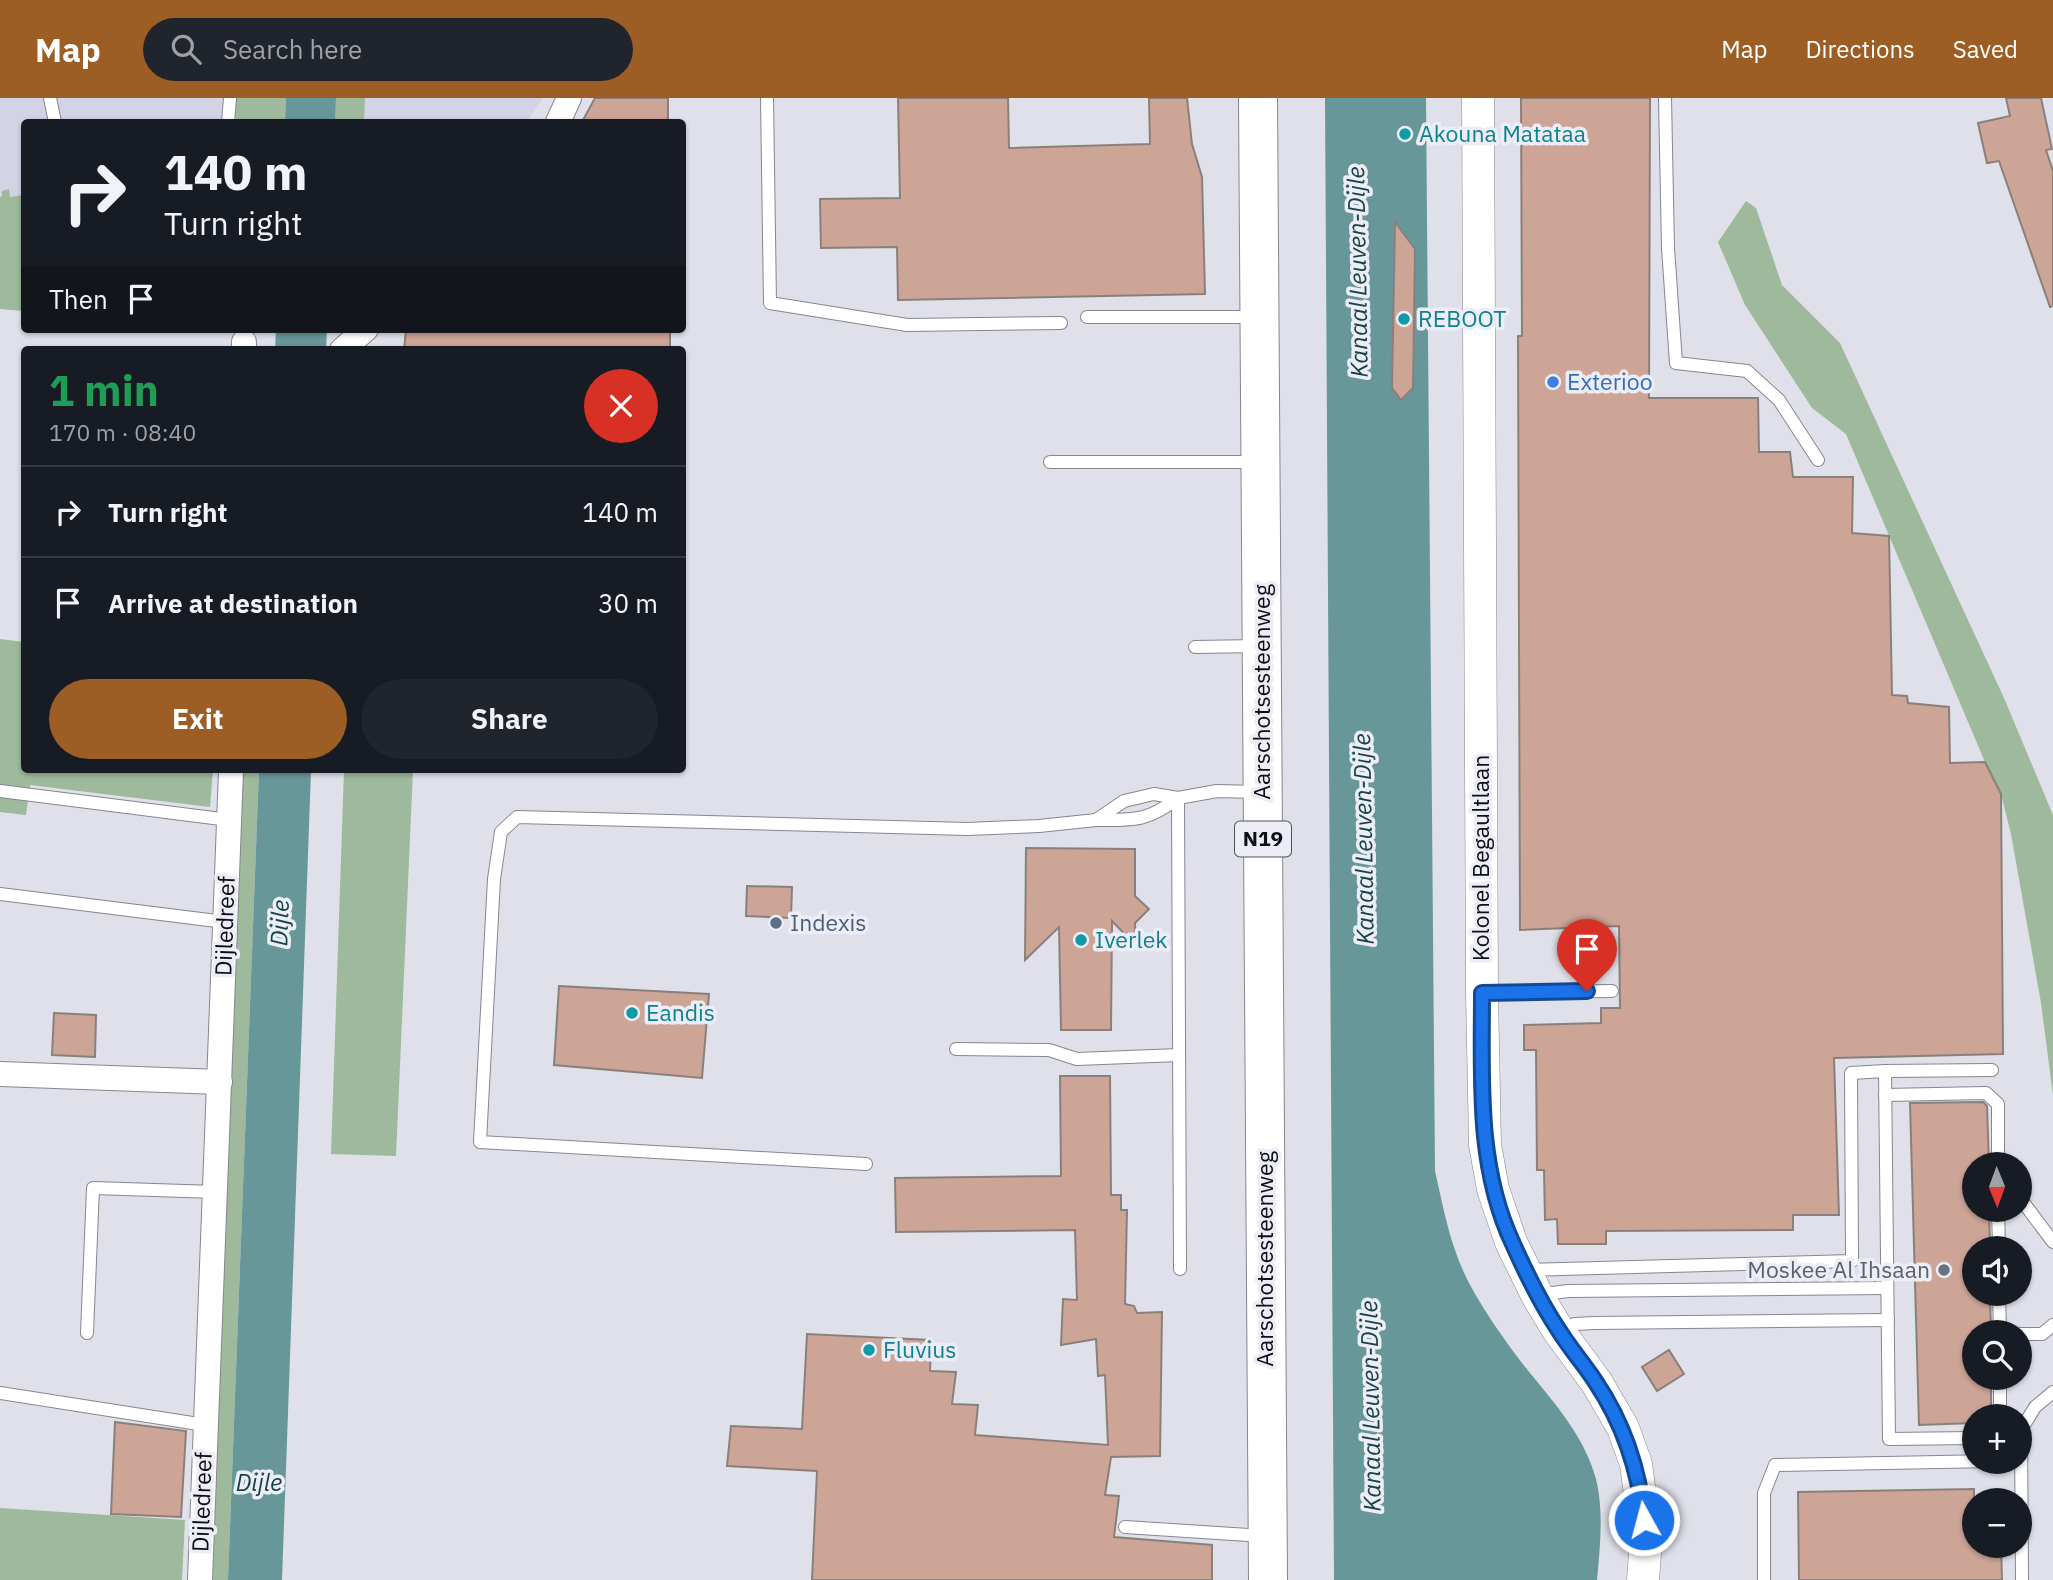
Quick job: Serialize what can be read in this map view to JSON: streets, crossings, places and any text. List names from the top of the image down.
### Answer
{
  "streets": {
    "main road": ["Aarschotsesteenweg", "N19"],
    "street": ["Kolonel Begaultlaan", "Dijledreef"]
  },
  "water": ["Kanaal Leuven-Dijle", "Dijle"],
  "places": [
    "Akouna Matataa",
    "REBOOT",
    "Exterioo",
    "Indexis",
    "Iverlek",
    "Eandis",
    "Moskee Al Ihsaan",
    "Fluvius"
  ],
  "north": "bottom",
  "page": {
    "header": "Map",
    "search": "Search here",
    "nav": ["Map", "Directions", "Saved"],
    "turn": ["140 m", "Turn right"],
    "then": "Then",
    "heading": ["1 min", "170 m · 08:40"],
    "list": [
      {
        "name": "Turn right",
        "value": "140 m"
      },
      {
        "name": "Arrive at destination",
        "value": "30 m"
      }
    ],
    "buttons": ["Exit", "Share"],
    "map_buttons": ["+", "−"]
  }
}
